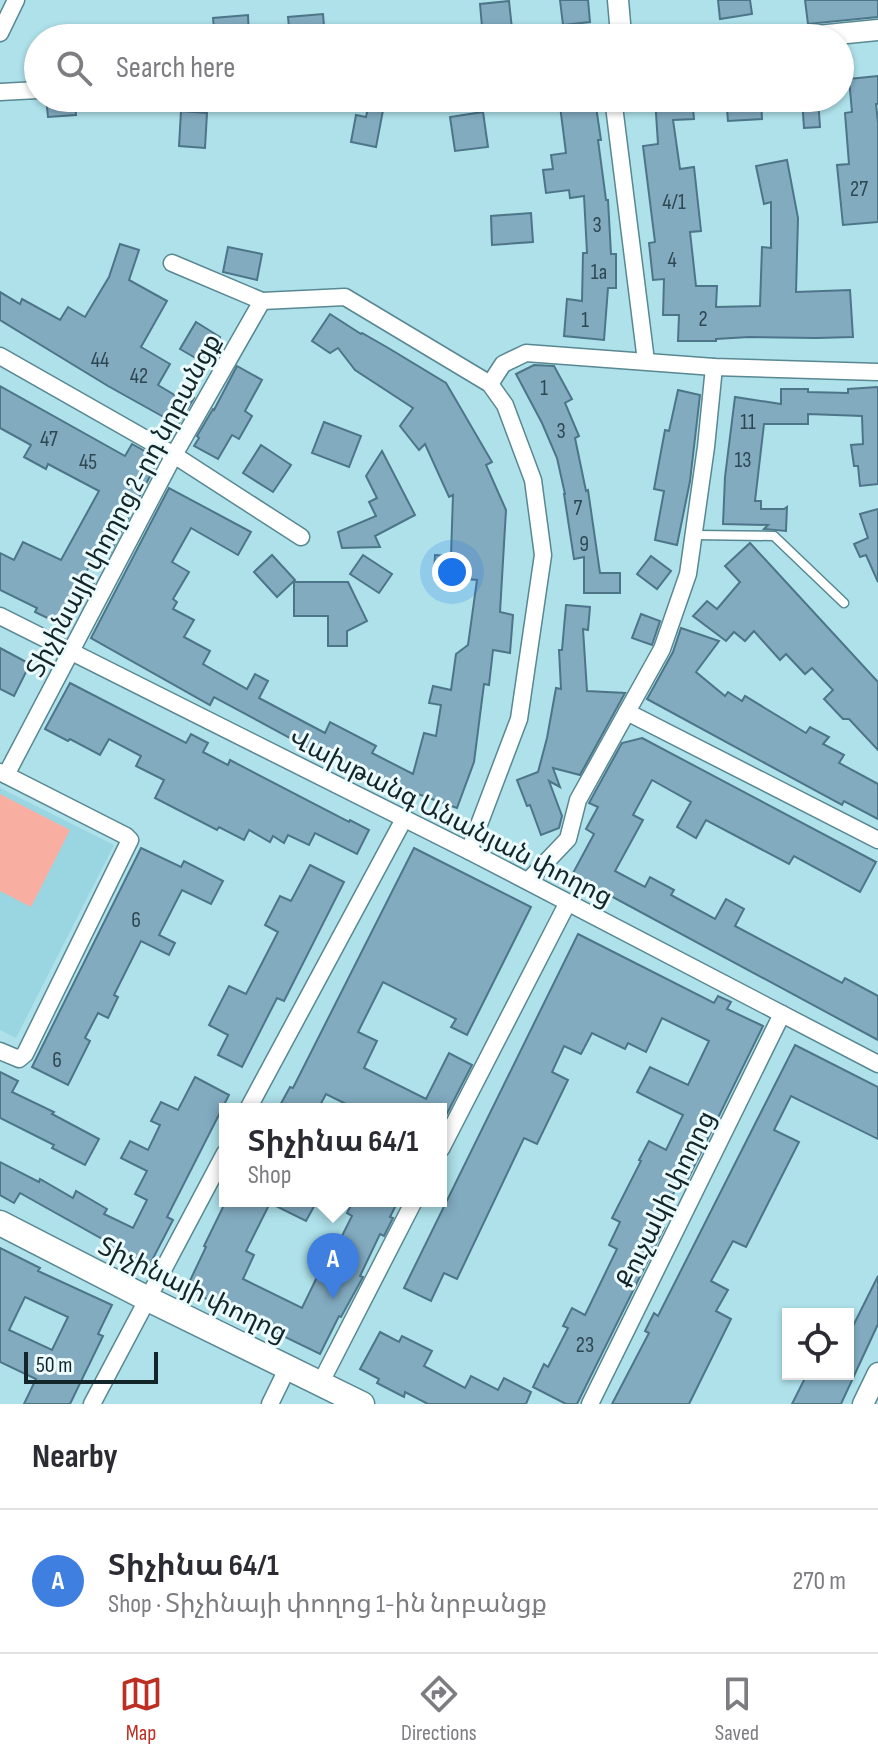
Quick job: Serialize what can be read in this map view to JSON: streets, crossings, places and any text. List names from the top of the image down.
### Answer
{
  "streets": {
    "main road": ["Տիչինայի փողոց"],
    "street": ["Տիչինայի փողոց 2-րդ նրբանցք", "Վախթանգ Անանյան փողոց", "Քուչակի փողոց"]
  },
  "crossings": [
    ["Տիչինայի փողոց 2-րդ նրբանցք", "Վախթանգ Անանյան փողոց"],
    ["Վախթանգ Անանյան փողոց", "Քուչակի փողոց"]
  ],
  "house_numbers": [
    "27",
    "4/1",
    "3",
    "4",
    "1a",
    "2",
    "1",
    "44",
    "42",
    "1",
    "11",
    "3",
    "47",
    "13",
    "45",
    "7",
    "9",
    "6",
    "6",
    "23"
  ],
  "scale_bar": "50 m",
  "page": {
    "search": "Search here",
    "popup": ["Տիչինա 64/1", "Shop"],
    "pins": "A",
    "scale": "50 m",
    "heading": "Nearby",
    "list": [
      {
        "mark": "A",
        "name": "Տիչինա 64/1",
        "note": "Shop · Տիչինայի փողոց 1-ին նրբանցք",
        "value": "270 m"
      }
    ],
    "nav": ["Map", "Directions", "Saved"]
  }
}
